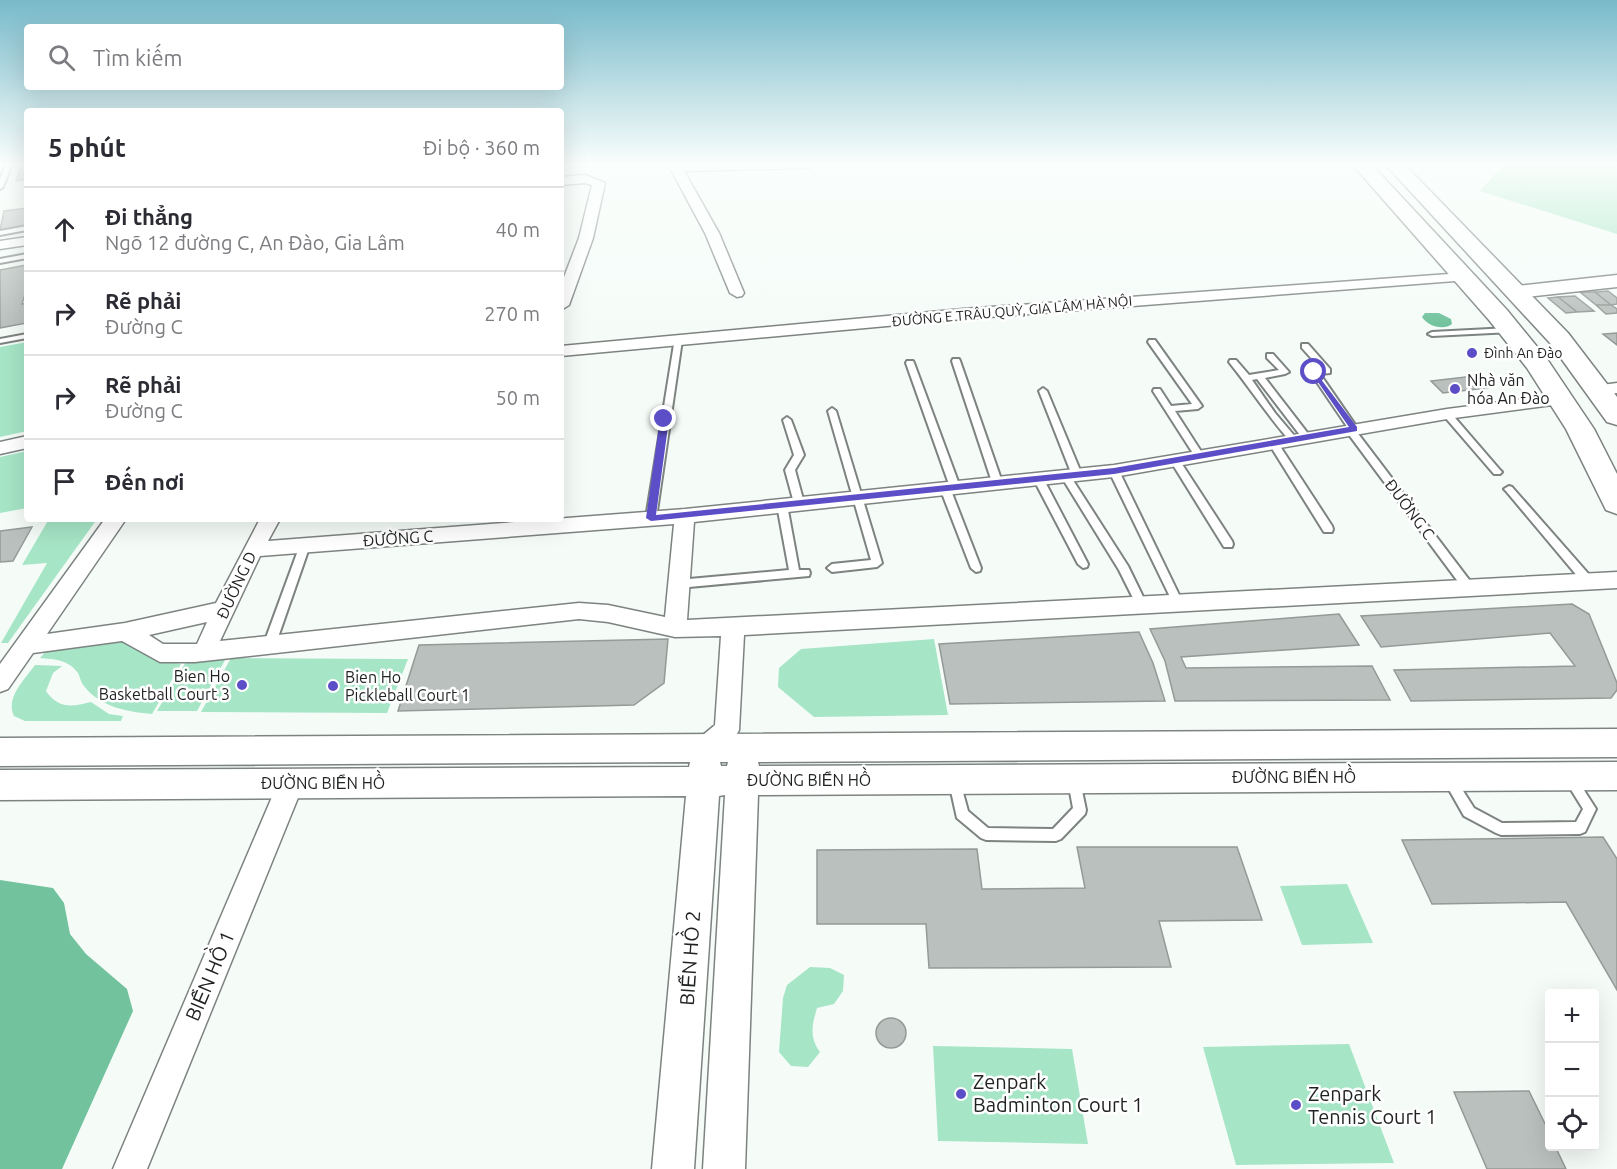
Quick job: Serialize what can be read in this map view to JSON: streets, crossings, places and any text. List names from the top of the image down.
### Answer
{
  "streets": {
    "street": [
      "ĐƯỜNG E TRÂU QUỲ, GIA LÂM HÀ NỘI",
      "ĐƯỜNG C",
      "ĐƯỜNG D",
      "ĐƯỜNG BIỂN HỒ",
      "BIỂN HỒ 2",
      "BIỂN HỒ 1"
    ]
  },
  "crossings": [
    ["ĐƯỜNG C", "ĐƯỜNG D"],
    ["ĐƯỜNG BIỂN HỒ", "BIỂN HỒ 2"],
    ["ĐƯỜNG BIỂN HỒ", "BIỂN HỒ 1"]
  ],
  "places": [
    "Đình An Đào",
    "Nhà văn hóa An Đào",
    "Bien Ho Basketball Court 3",
    "Bien Ho Pickleball Court 1",
    "Zenpark Badminton Court 1",
    "Zenpark Tennis Court 1"
  ],
  "page": {
    "search": "Tìm kiếm",
    "heading": ["5 phút", "Đi bộ · 360 m"],
    "list": [
      ["Đi thẳng", "Ngõ 12 đường C, An Đào, Gia Lâm", "40 m"],
      ["Rẽ phải", "Đường C", "270 m"],
      ["Rẽ phải", "Đường C", "50 m"],
      "Đến nơi"
    ],
    "map_buttons": ["+", "−"]
  }
}
